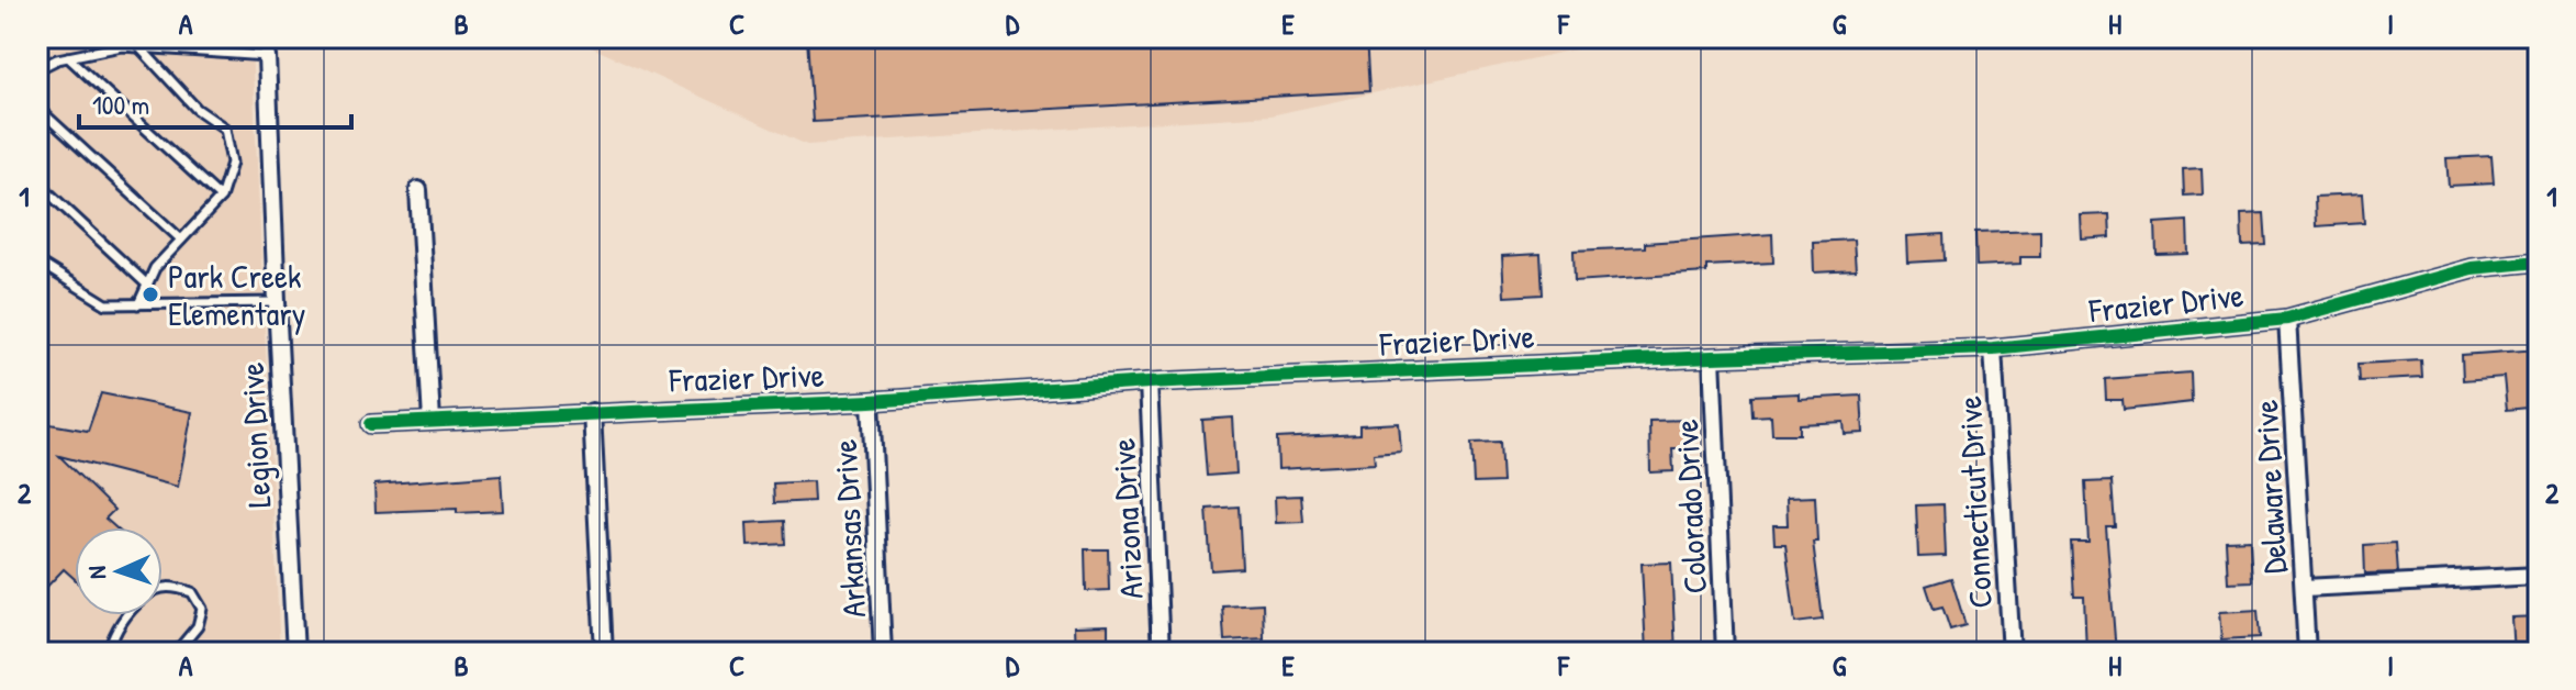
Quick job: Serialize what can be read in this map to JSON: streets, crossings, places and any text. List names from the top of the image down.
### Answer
{
  "streets": {
    "street": [
      "Frazier Drive",
      "Legion Drive",
      "Delaware Drive",
      "Connecticut Drive",
      "Colorado Drive",
      "Arizona Drive",
      "Arkansas Drive"
    ]
  },
  "crossings": [
    ["Frazier Drive", "Delaware Drive"],
    ["Frazier Drive", "Connecticut Drive"],
    ["Frazier Drive", "Colorado Drive"],
    ["Frazier Drive", "Arizona Drive"],
    ["Frazier Drive", "Arkansas Drive"]
  ],
  "places": ["Park Creek Elementary"],
  "scale_bar": "100 m",
  "north": "left",
  "grid": {
    "columns": [
      "A",
      "B",
      "C",
      "D",
      "E",
      "F",
      "G",
      "H",
      "I"
    ],
    "rows": ["1", "2"]
  }
}
